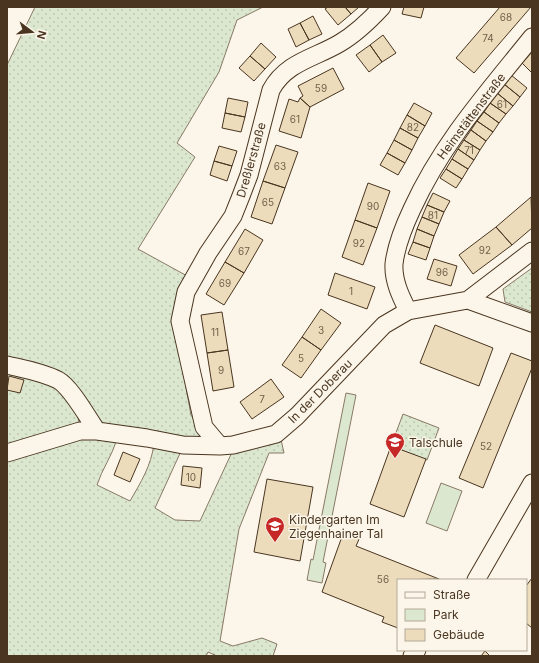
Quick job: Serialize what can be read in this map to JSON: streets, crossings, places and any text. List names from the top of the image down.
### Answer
{
  "streets": {
    "street": ["Heimstättenstraße", "Dreßlerstraße", "In der Doberau"]
  },
  "crossings": [
    ["Heimstättenstraße", "In der Doberau"],
    ["Dreßlerstraße", "In der Doberau"]
  ],
  "places": {
    "school or university": ["Talschule", "Kindergarten Im Ziegenhainer Tal"]
  },
  "house_numbers": [
    "68",
    "74",
    "59",
    "61",
    "61",
    "82",
    "71",
    "63",
    "65",
    "90",
    "81",
    "92",
    "92",
    "67",
    "96",
    "69",
    "1",
    "3",
    "11",
    "5",
    "9",
    "7",
    "52",
    "10",
    "56"
  ],
  "legend": ["Straße", "Park", "Gebäude"],
  "north": "right"
}
